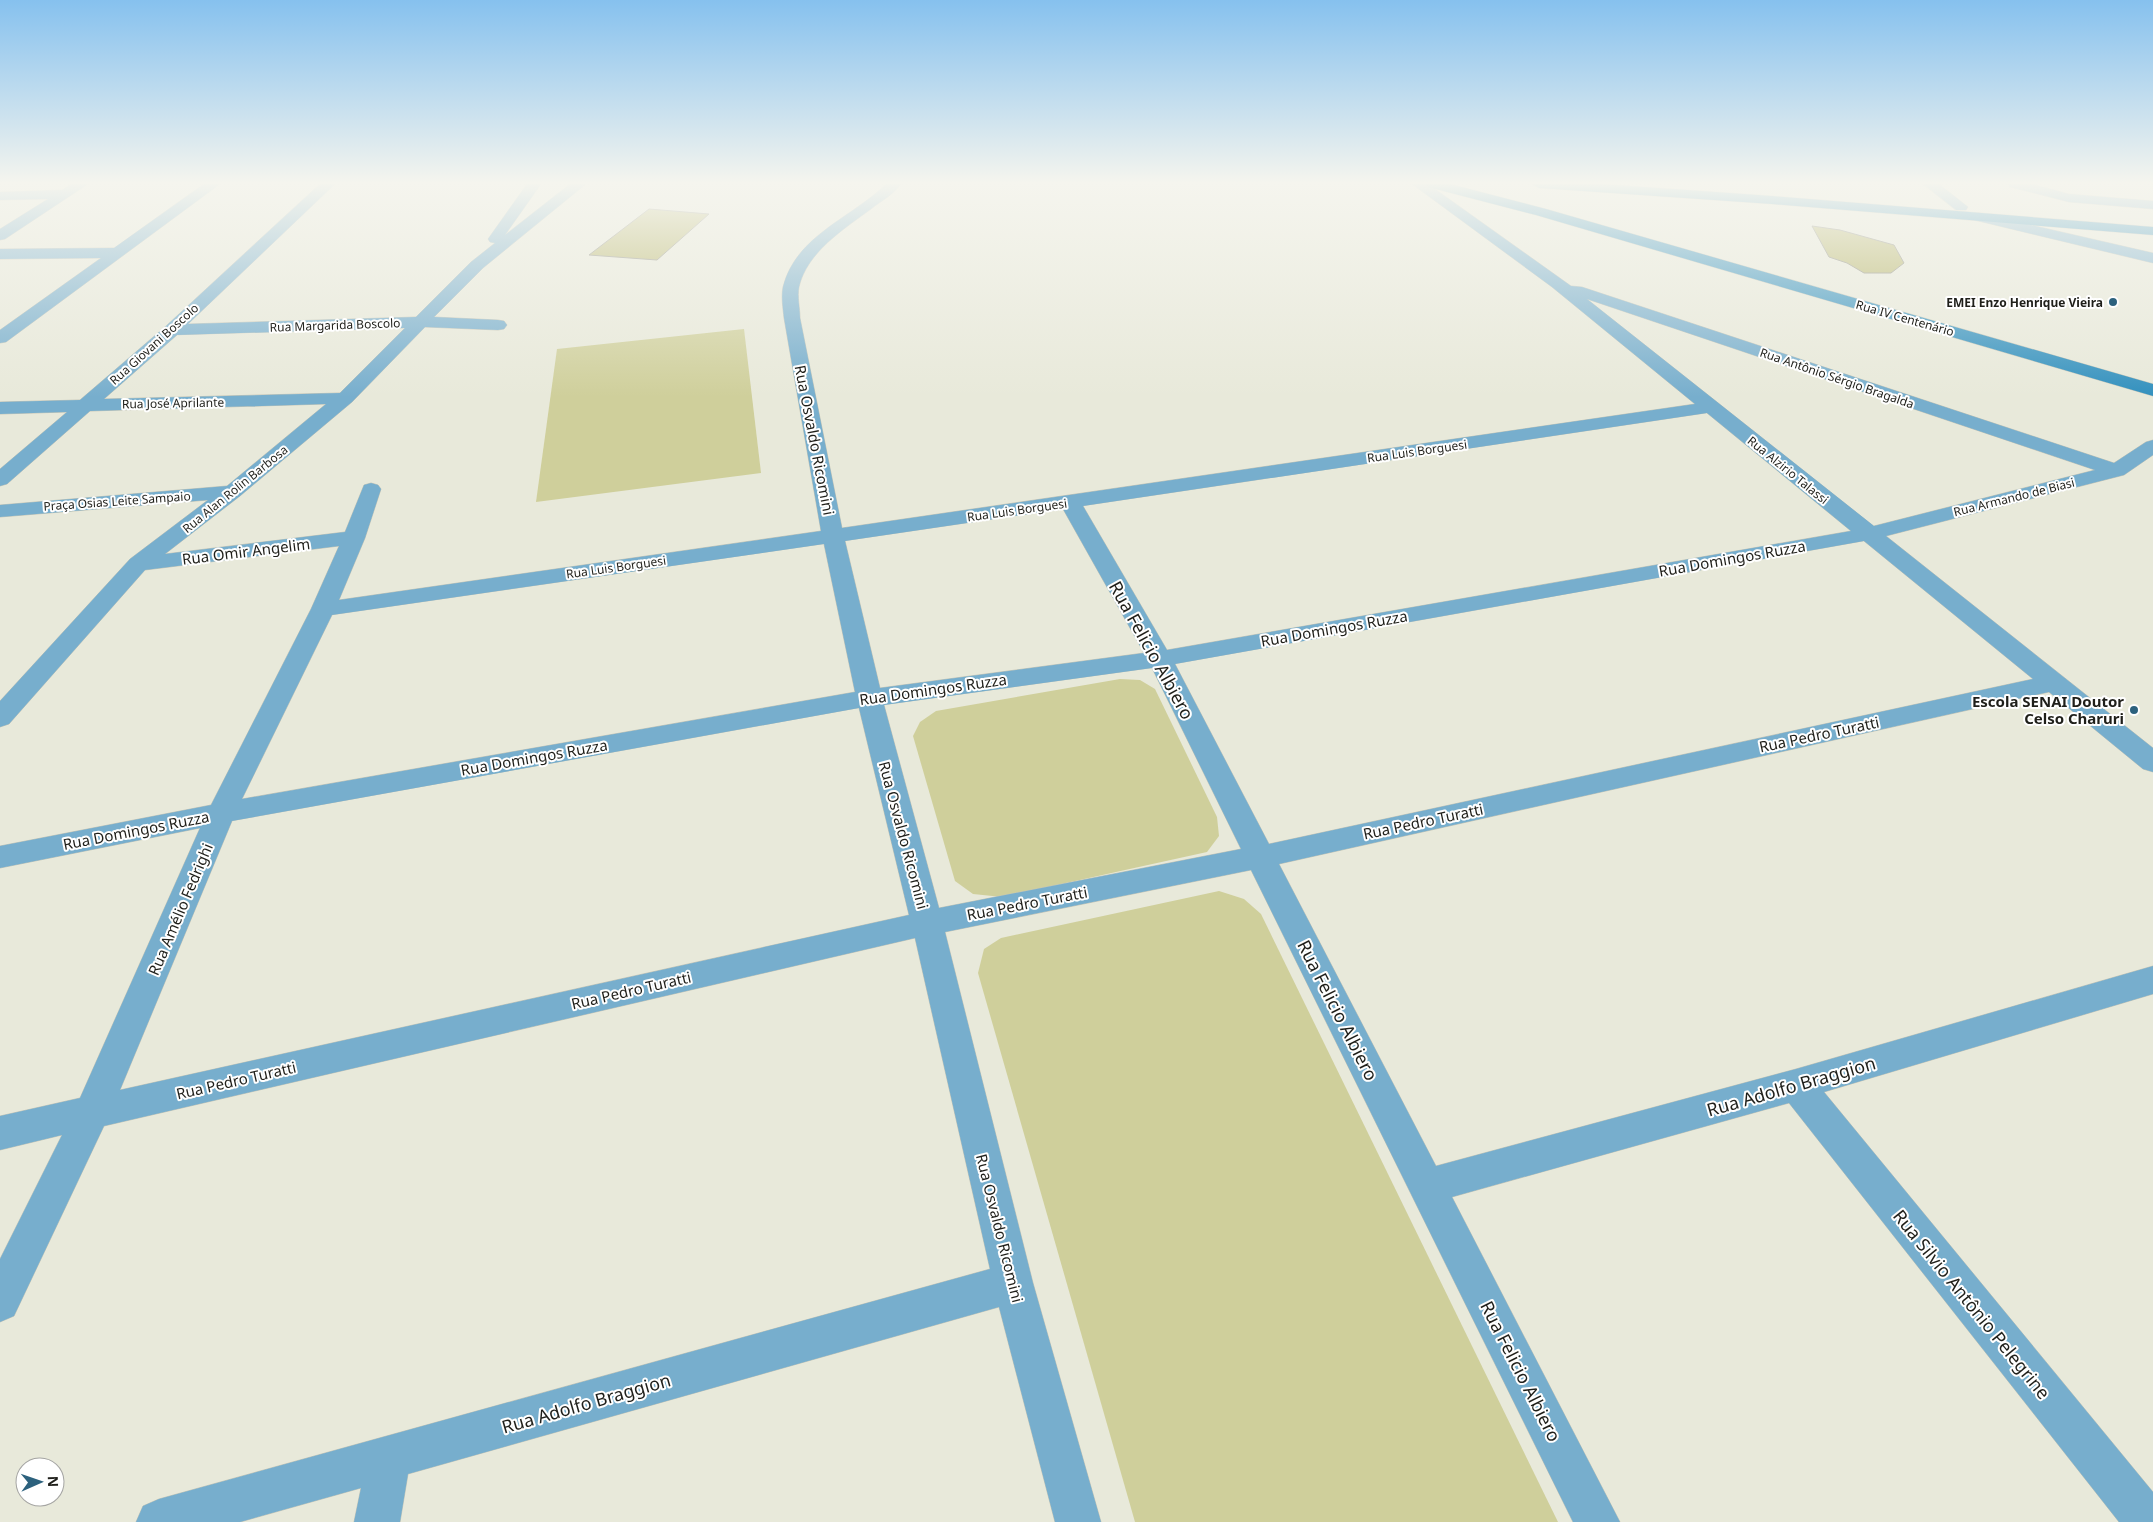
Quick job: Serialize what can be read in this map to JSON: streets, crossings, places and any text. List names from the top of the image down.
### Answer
{
  "streets": {
    "main road": ["Rua IV Centenário"],
    "street": [
      "Rua Margarida Boscolo",
      "Rua Giovani Boscolo",
      "Rua Antônio Sérgio Bragalda",
      "Rua José Aprilante",
      "Rua Osvaldo Ricomini",
      "Rua Luis Borguesi",
      "Rua Alzirio Talassi",
      "Rua Alan Rolin Barbosa",
      "Rua Armando de Biasi",
      "Praça Osias Leite Sampaio",
      "Rua Omir Angelim",
      "Rua Domingos Ruzza",
      "Rua Felicio Albiero",
      "Rua Pedro Turatti",
      "Rua Amélio Fedrighi",
      "Rua Adolfo Braggion",
      "Rua Silvio Antônio Pelegrine"
    ]
  },
  "crossings": [
    ["Rua Margarida Boscolo", "Rua Giovani Boscolo"],
    ["Rua Margarida Boscolo", "Rua Alan Rolin Barbosa"],
    ["Rua Giovani Boscolo", "Rua José Aprilante"],
    ["Rua Antônio Sérgio Bragalda", "Rua Alzirio Talassi"],
    ["Rua Antônio Sérgio Bragalda", "Rua Armando de Biasi"],
    ["Rua José Aprilante", "Rua Alan Rolin Barbosa"],
    ["Rua Osvaldo Ricomini", "Rua Luis Borguesi"],
    ["Rua Osvaldo Ricomini", "Rua Domingos Ruzza"],
    ["Rua Osvaldo Ricomini", "Rua Pedro Turatti"],
    ["Rua Osvaldo Ricomini", "Rua Adolfo Braggion"],
    ["Rua Luis Borguesi", "Rua Alzirio Talassi"],
    ["Rua Luis Borguesi", "Rua Felicio Albiero"],
    ["Rua Luis Borguesi", "Rua Amélio Fedrighi"],
    ["Rua Alzirio Talassi", "Rua Armando de Biasi"],
    ["Rua Alzirio Talassi", "Rua Domingos Ruzza"],
    ["Rua Alzirio Talassi", "Rua Pedro Turatti"],
    ["Rua Alan Rolin Barbosa", "Praça Osias Leite Sampaio"],
    ["Rua Alan Rolin Barbosa", "Rua Omir Angelim"],
    ["Rua Armando de Biasi", "Rua Domingos Ruzza"],
    ["Rua Omir Angelim", "Rua Amélio Fedrighi"],
    ["Rua Domingos Ruzza", "Rua Felicio Albiero"],
    ["Rua Domingos Ruzza", "Rua Amélio Fedrighi"],
    ["Rua Felicio Albiero", "Rua Pedro Turatti"],
    ["Rua Felicio Albiero", "Rua Adolfo Braggion"],
    ["Rua Pedro Turatti", "Rua Amélio Fedrighi"],
    ["Rua Adolfo Braggion", "Rua Silvio Antônio Pelegrine"]
  ],
  "places": ["EMEI Enzo Henrique Vieira", "Escola SENAI Doutor Celso Charuri"],
  "north": "right"
}
